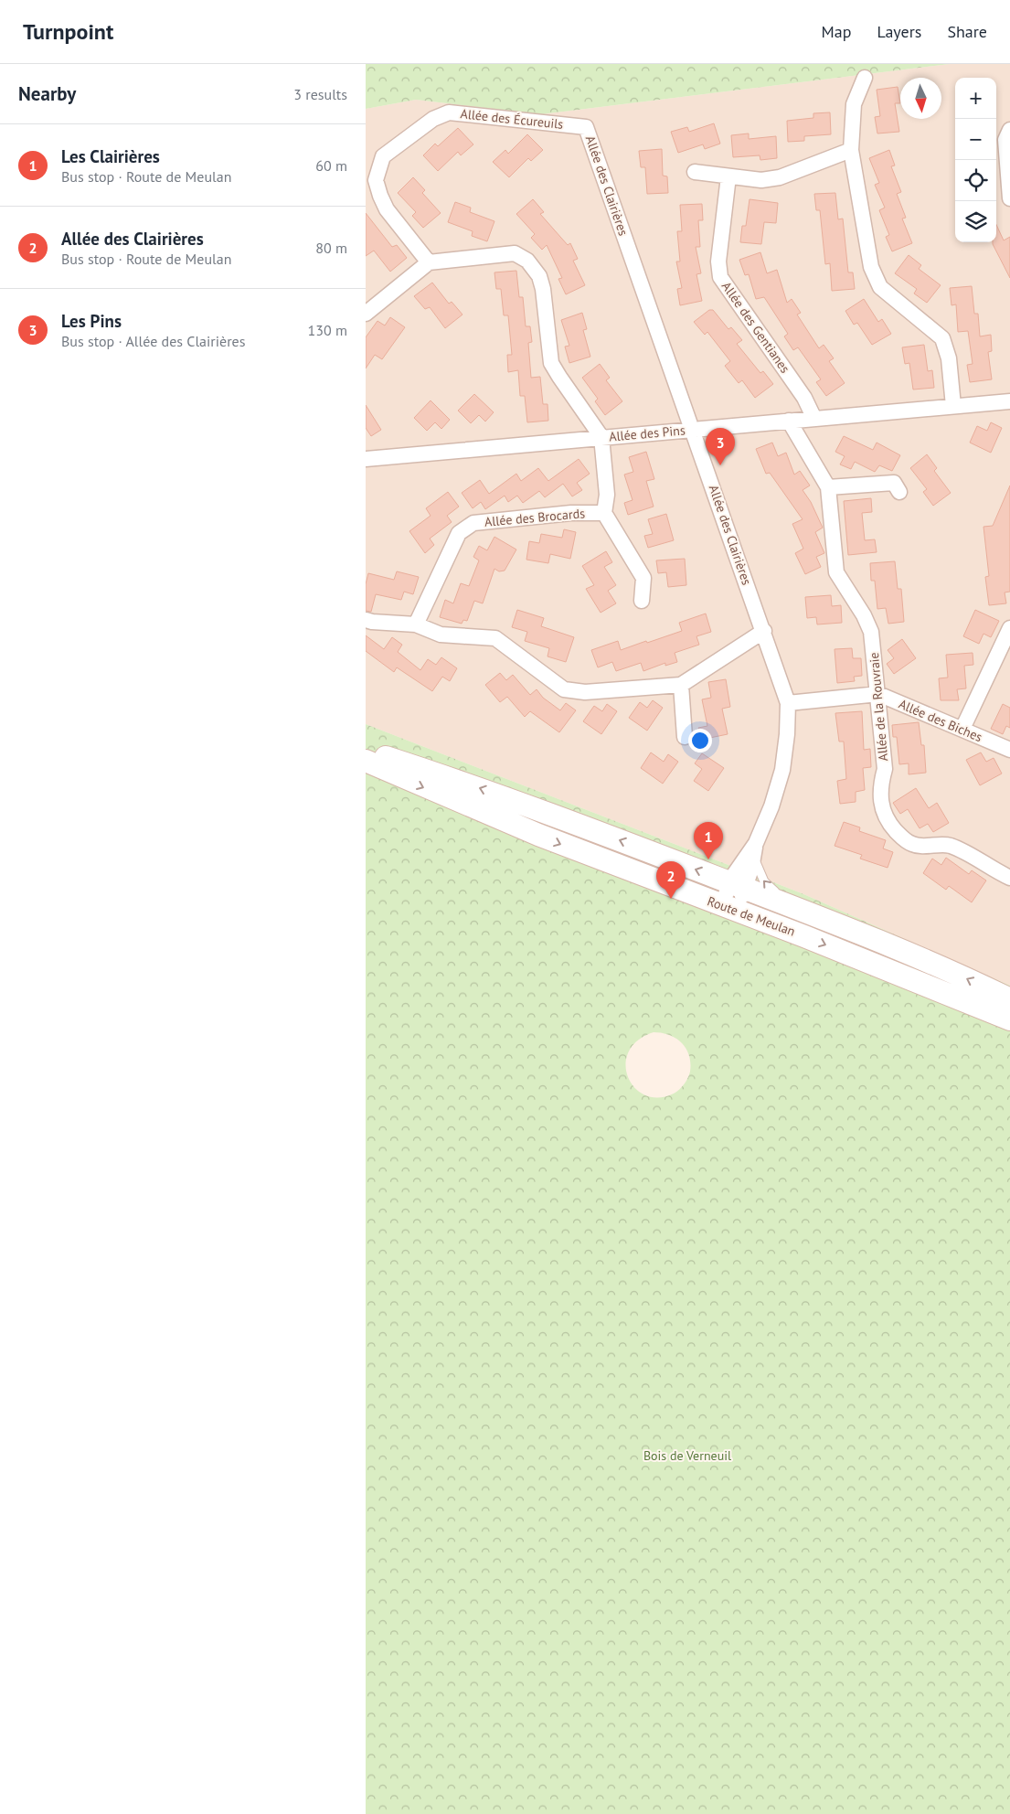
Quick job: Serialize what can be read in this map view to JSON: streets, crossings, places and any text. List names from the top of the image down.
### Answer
{
  "streets": {
    "main road": ["Route de Meulan"],
    "street": [
      "Allée des Écureuils",
      "Allée des Clairières",
      "Allée des Gentianes",
      "Allée des Pins",
      "Allée des Brocards",
      "Allée de la Rouvraie",
      "Allée des Biches"
    ]
  },
  "crossings": [
    ["Allée des Écureuils", "Allée des Clairières"],
    ["Allée des Clairières", "Allée des Pins"],
    ["Allée des Clairières", "Allée des Biches"],
    ["Allée des Clairières", "Route de Meulan"],
    ["Allée des Gentianes", "Allée des Pins"],
    ["Allée des Pins", "Allée de la Rouvraie"],
    ["Allée de la Rouvraie", "Allée des Biches"]
  ],
  "parks": ["Bois de Verneuil"],
  "north": "bottom",
  "page": {
    "header": "Turnpoint",
    "nav": ["Map", "Layers", "Share"],
    "heading": ["Nearby", "3 results"],
    "map_buttons": ["+", "−"],
    "list": [
      {
        "mark": "1",
        "name": "Les Clairières",
        "note": "Bus stop · Route de Meulan",
        "value": "60 m"
      },
      {
        "mark": "2",
        "name": "Allée des Clairières",
        "note": "Bus stop · Route de Meulan",
        "value": "80 m"
      },
      {
        "mark": "3",
        "name": "Les Pins",
        "note": "Bus stop · Allée des Clairières",
        "value": "130 m"
      }
    ],
    "pins": ["3", "1", "2"]
  }
}
